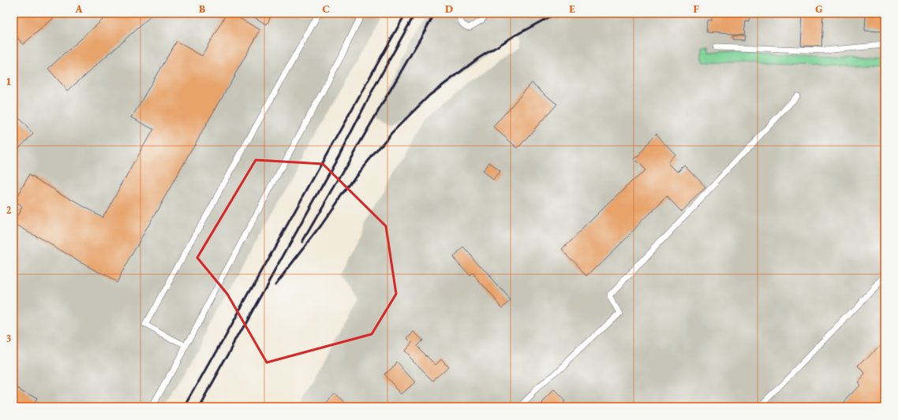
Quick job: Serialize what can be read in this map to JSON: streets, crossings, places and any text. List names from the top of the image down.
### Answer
{
  "grid": {
    "columns": [
      "A",
      "B",
      "C",
      "D",
      "E",
      "F",
      "G"
    ],
    "rows": ["1", "2", "3"]
  }
}
